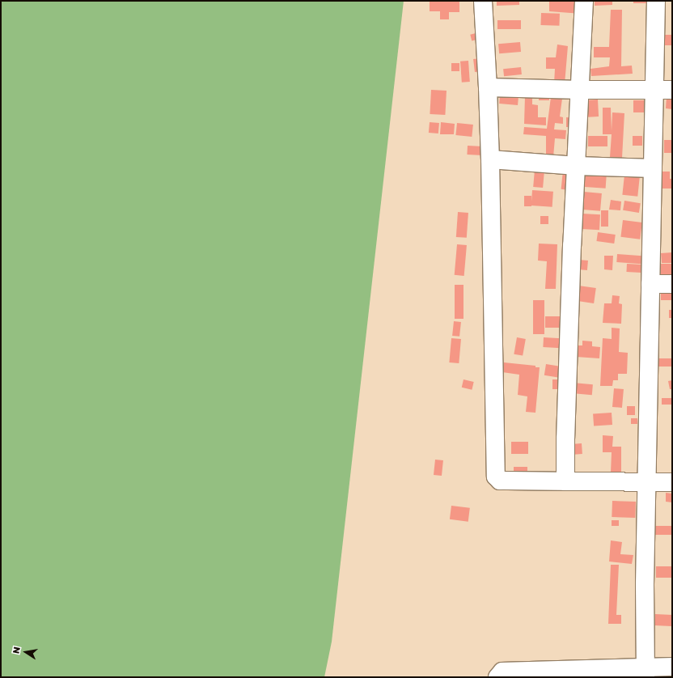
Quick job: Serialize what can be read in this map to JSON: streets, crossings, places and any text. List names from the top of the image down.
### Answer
{
  "north": "left"
}
